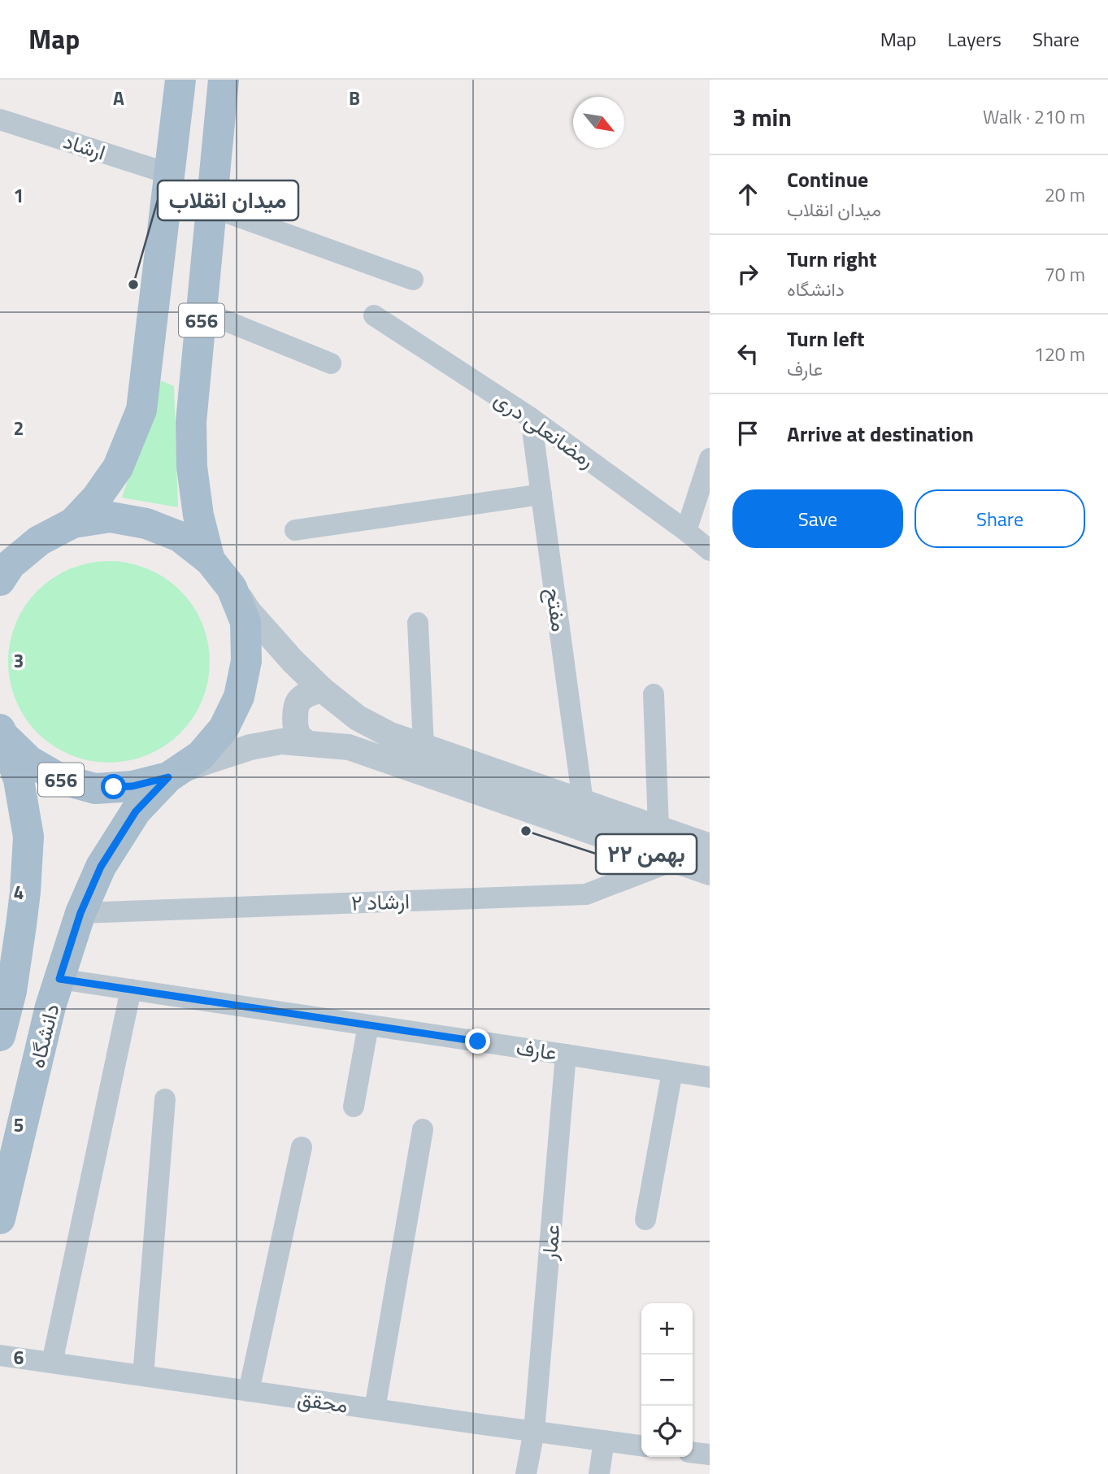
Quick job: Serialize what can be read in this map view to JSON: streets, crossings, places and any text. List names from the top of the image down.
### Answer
{
  "streets": {
    "main road": ["656", "دانشگاه"],
    "street": [
      "ارشاد",
      "رمضانعلی دری",
      "مفتح",
      "ارشاد ۲",
      "عارف",
      "عمار",
      "محقق"
    ]
  },
  "crossings": [
    ["ارشاد", "656"],
    ["656", "دانشگاه"],
    ["رمضانعلی دری", "مفتح"],
    ["ارشاد ۲", "دانشگاه"],
    ["دانشگاه", "عارف"],
    ["عارف", "عمار"],
    ["عمار", "محقق"]
  ],
  "places": ["میدان انقلاب", "۲۲ بهمن"],
  "north": "bottom right",
  "page": {
    "header": "Map",
    "nav": ["Map", "Layers", "Share"],
    "heading": ["3 min", "Walk · 210 m"],
    "list": [
      ["Continue", "میدان انقلاب", "20 m"],
      ["Turn right", "دانشگاه", "70 m"],
      ["Turn left", "عارف", "120 m"],
      "Arrive at destination"
    ],
    "buttons": ["Save", "Share"],
    "map_buttons": ["+", "−"]
  },
  "grid": {
    "columns": ["A", "B"],
    "rows": [
      "1",
      "2",
      "3",
      "4",
      "5",
      "6"
    ]
  }
}
